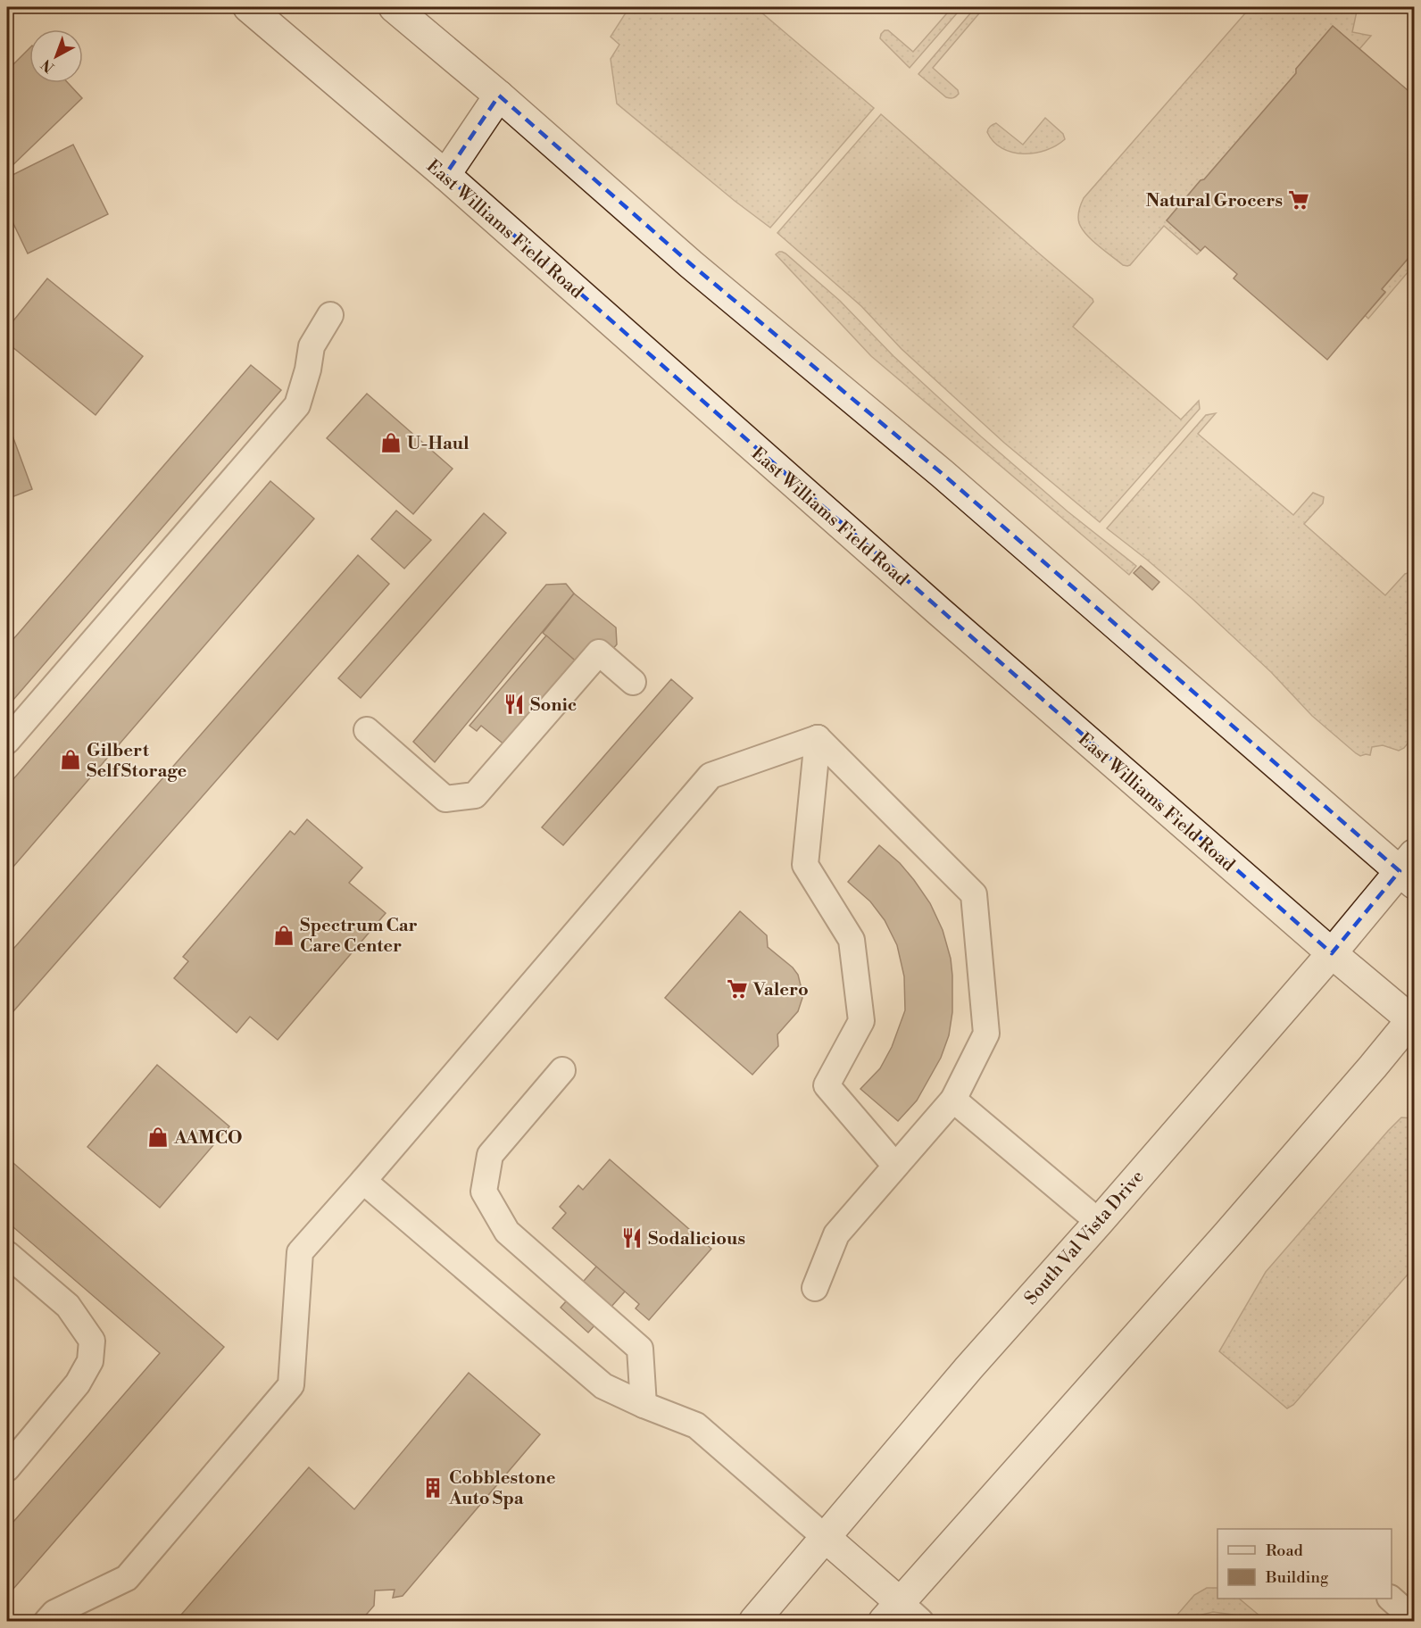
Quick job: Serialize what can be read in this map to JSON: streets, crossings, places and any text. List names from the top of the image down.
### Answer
{
  "streets": {
    "main road": ["East Williams Field Road", "South Val Vista Drive"]
  },
  "crossings": [
    ["East Williams Field Road", "South Val Vista Drive"]
  ],
  "places": {
    "supermarket": ["Natural Grocers", "Valero"],
    "shop": [
      "U-Haul",
      "Gilbert Self Storage",
      "Spectrum Car Care Center",
      "AAMCO"
    ],
    "restaurant": ["Sonic", "Sodalicious"],
    "building": ["Cobblestone Auto Spa"]
  },
  "legend": ["Road", "Building"],
  "north": "bottom left"
}
